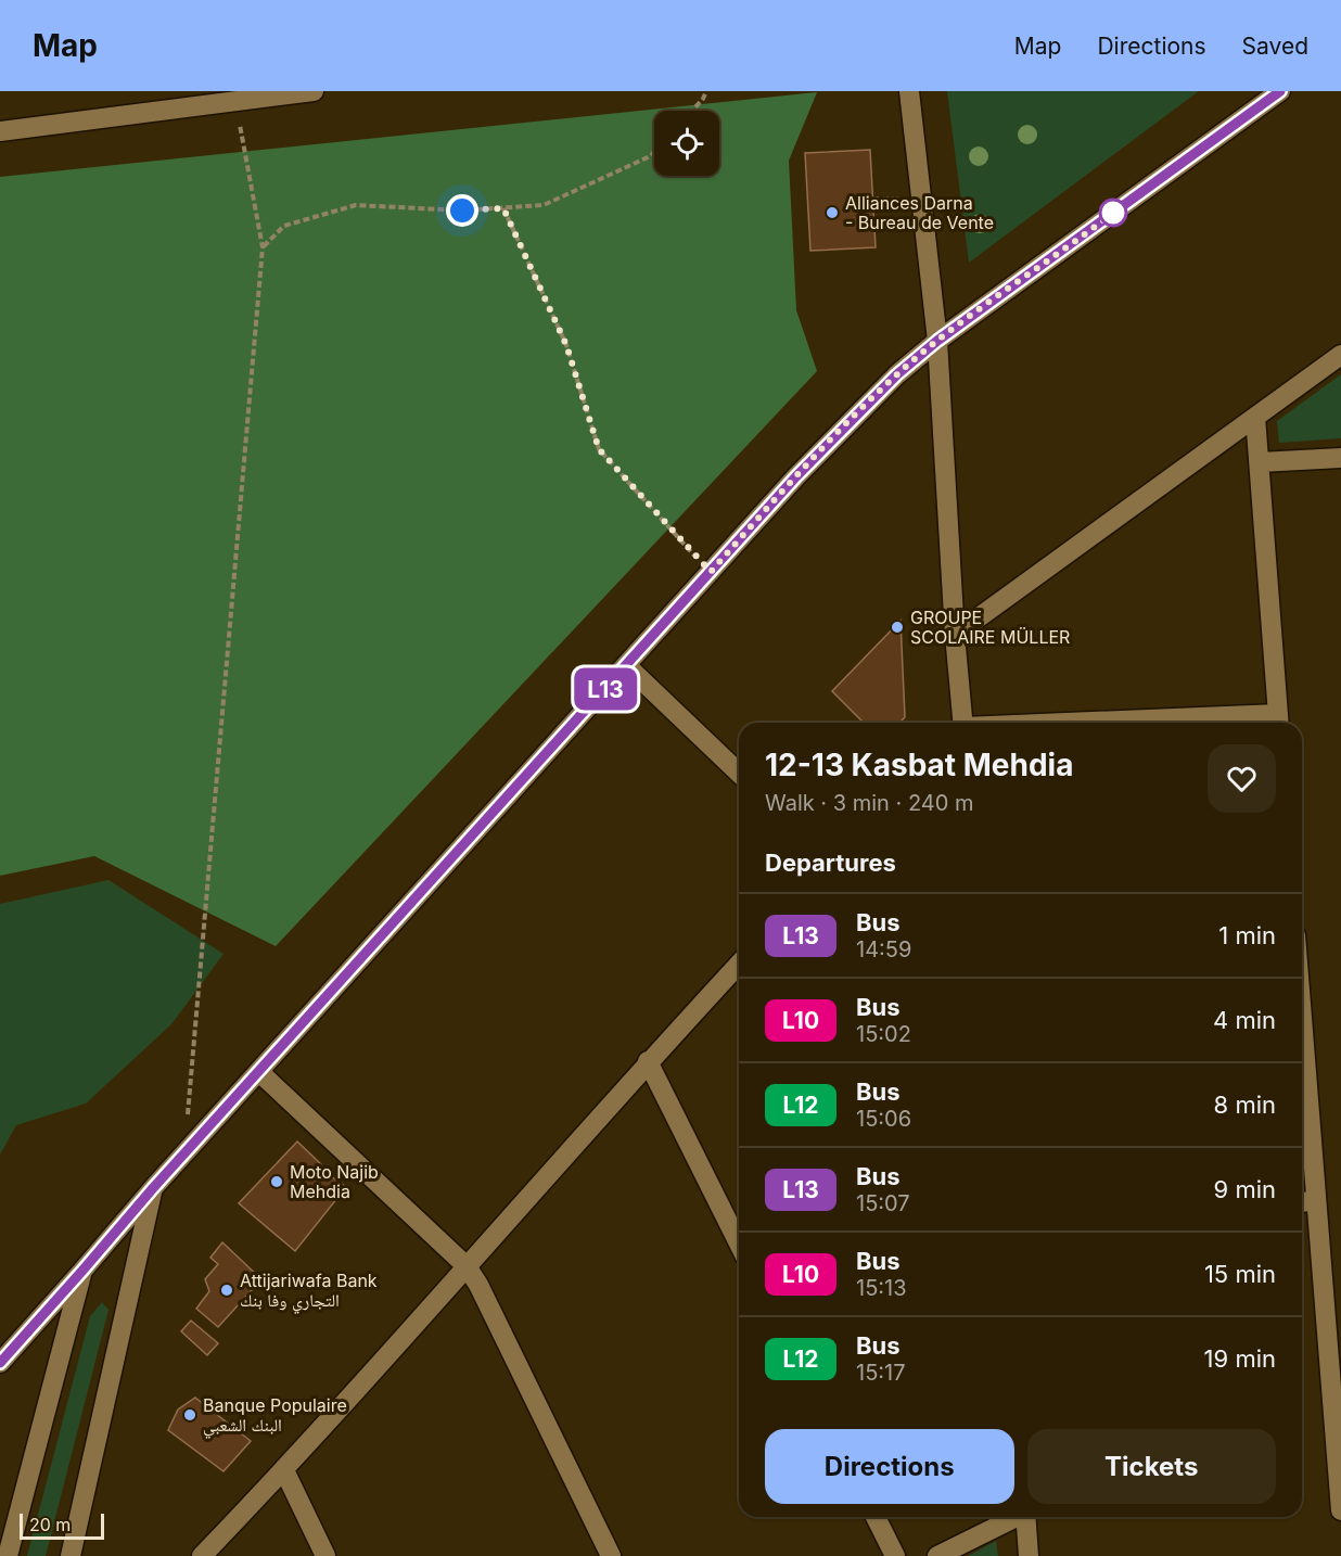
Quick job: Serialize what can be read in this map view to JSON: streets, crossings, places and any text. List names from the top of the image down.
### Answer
{
  "places": [
    "Alliances Darna - Bureau de Vente",
    "GROUPE SCOLAIRE MÜLLER",
    "Moto Najib Mehdia",
    "Attijariwafa Bank التجاري وفا بنك",
    "Banque Populaire البنك الشعبي"
  ],
  "lines": ["bus line L13"],
  "scale_bar": "20 m",
  "page": {
    "header": "Map",
    "nav": ["Map", "Directions", "Saved"],
    "on_map": "L13",
    "heading": [
      ["12-13 Kasbat Mehdia", "Walk · 3 min · 240 m"],
      "Departures"
    ],
    "list": [
      {
        "mark": "L13",
        "name": "Bus",
        "note": "14:59",
        "value": "1 min"
      },
      {
        "mark": "L10",
        "name": "Bus",
        "note": "15:02",
        "value": "4 min"
      },
      {
        "mark": "L12",
        "name": "Bus",
        "note": "15:06",
        "value": "8 min"
      },
      {
        "mark": "L13",
        "name": "Bus",
        "note": "15:07",
        "value": "9 min"
      },
      {
        "mark": "L10",
        "name": "Bus",
        "note": "15:13",
        "value": "15 min"
      },
      {
        "mark": "L12",
        "name": "Bus",
        "note": "15:17",
        "value": "19 min"
      }
    ],
    "buttons": ["Directions", "Tickets"],
    "scale": "20 m"
  }
}
